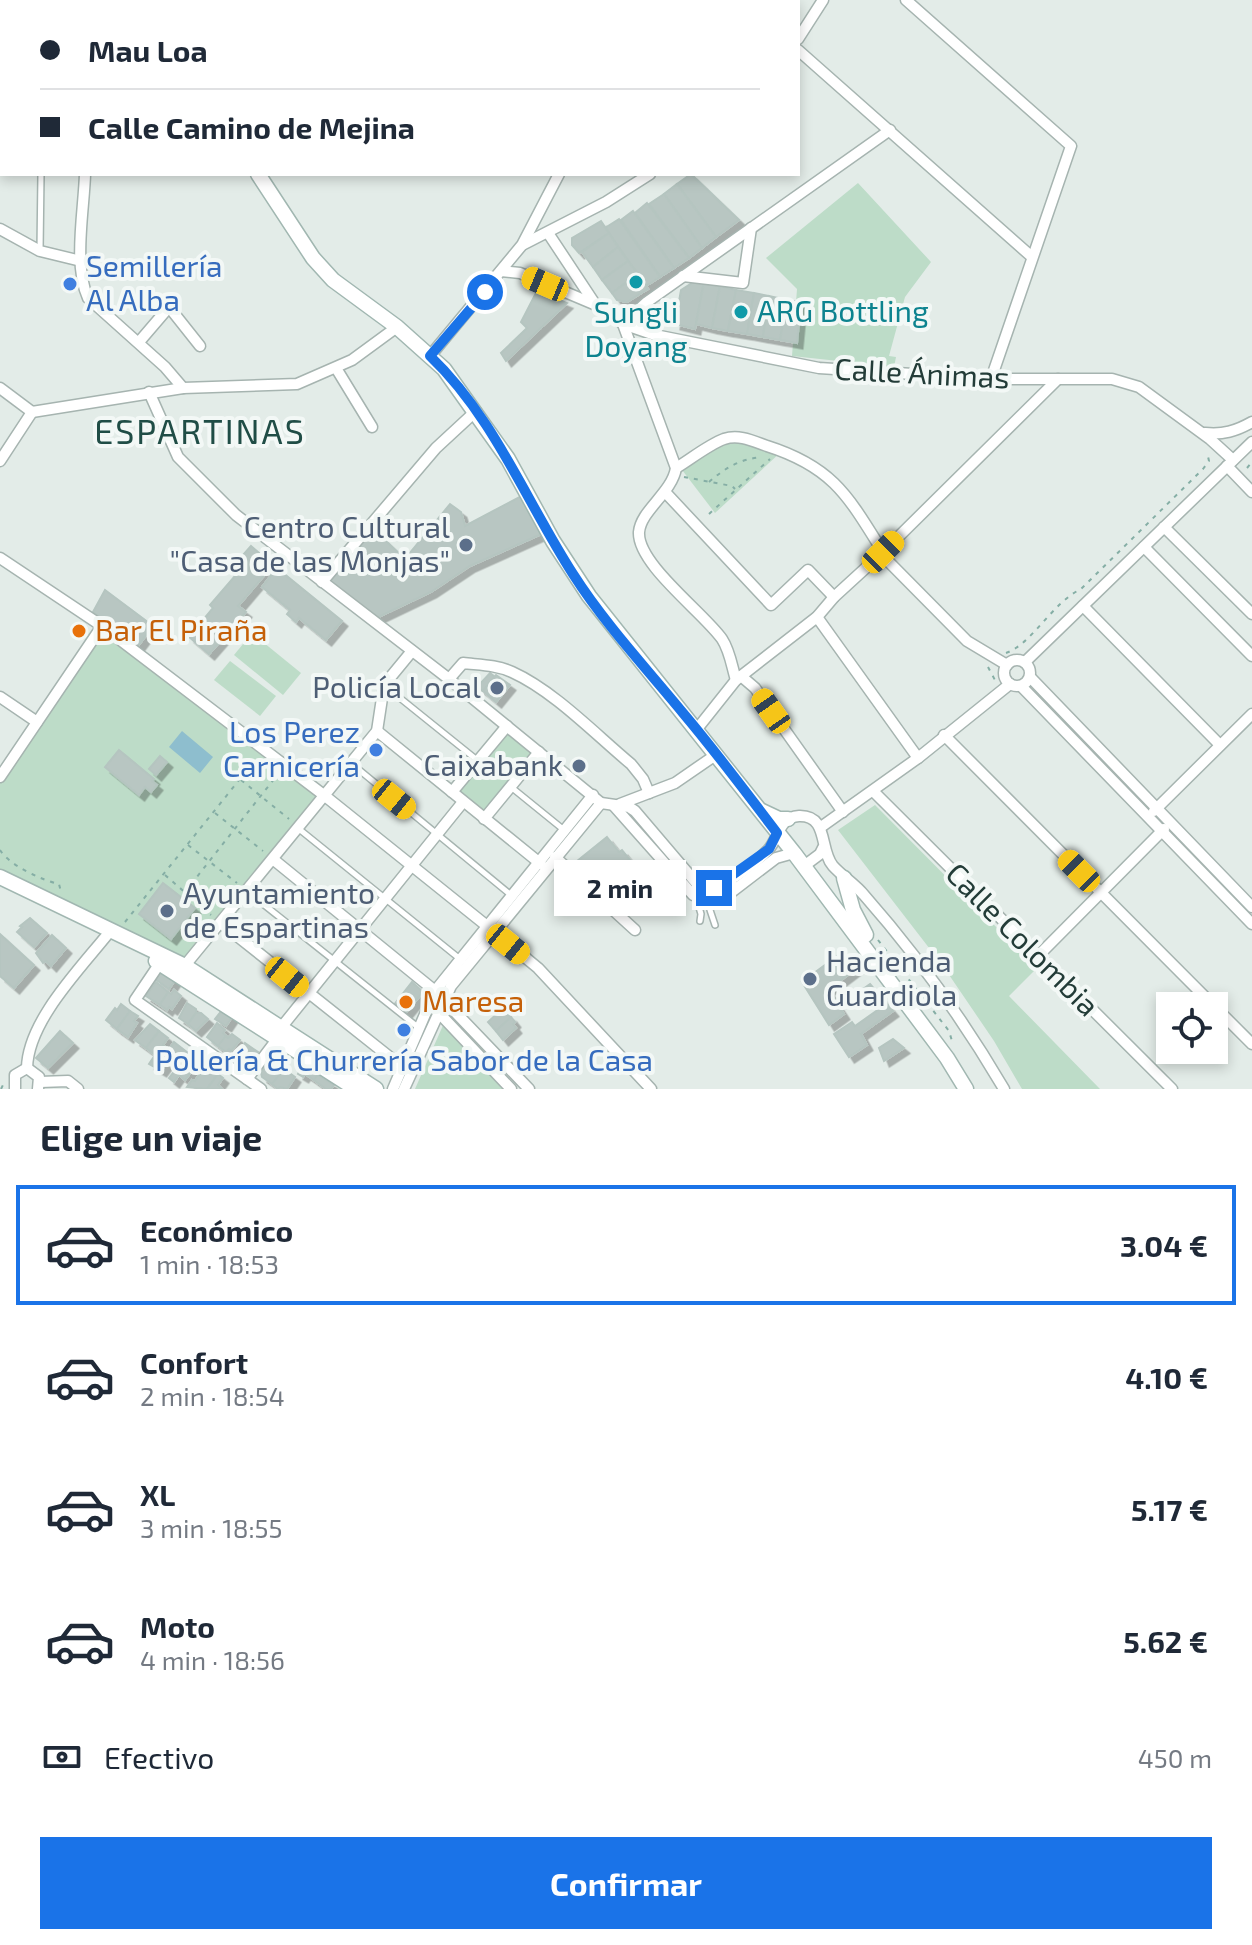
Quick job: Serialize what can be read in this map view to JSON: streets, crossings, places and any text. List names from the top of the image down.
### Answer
{
  "streets": {
    "street": ["Calle Ánimas", "Calle Colombia"]
  },
  "districts": ["ESPARTINAS"],
  "places": [
    "Sungli Doyang",
    "Semillería Al Alba",
    "ARG Bottling",
    "Centro Cultural \"Casa de las Monjas\"",
    "Bar El Piraña",
    "Policía Local",
    "Los Perez Carnicería",
    "Caixabank",
    "Ayuntamiento de Espartinas",
    "Hacienda Guardiola",
    "Maresa",
    "Pollería & Churrería Sabor de la Casa"
  ],
  "page": {
    "banner": ["Mau Loa", "Calle Camino de Mejina"],
    "bubble": "2 min",
    "heading": "Elige un viaje",
    "list": [
      {
        "name": "Económico",
        "note": "1 min · 18:53",
        "value": "3.04 €"
      },
      {
        "name": "Confort",
        "note": "2 min · 18:54",
        "value": "4.10 €"
      },
      {
        "name": "XL",
        "note": "3 min · 18:55",
        "value": "5.17 €"
      },
      {
        "name": "Moto",
        "note": "4 min · 18:56",
        "value": "5.62 €"
      }
    ],
    "pay": ["Efectivo", "450 m"],
    "buttons": "Confirmar"
  }
}
